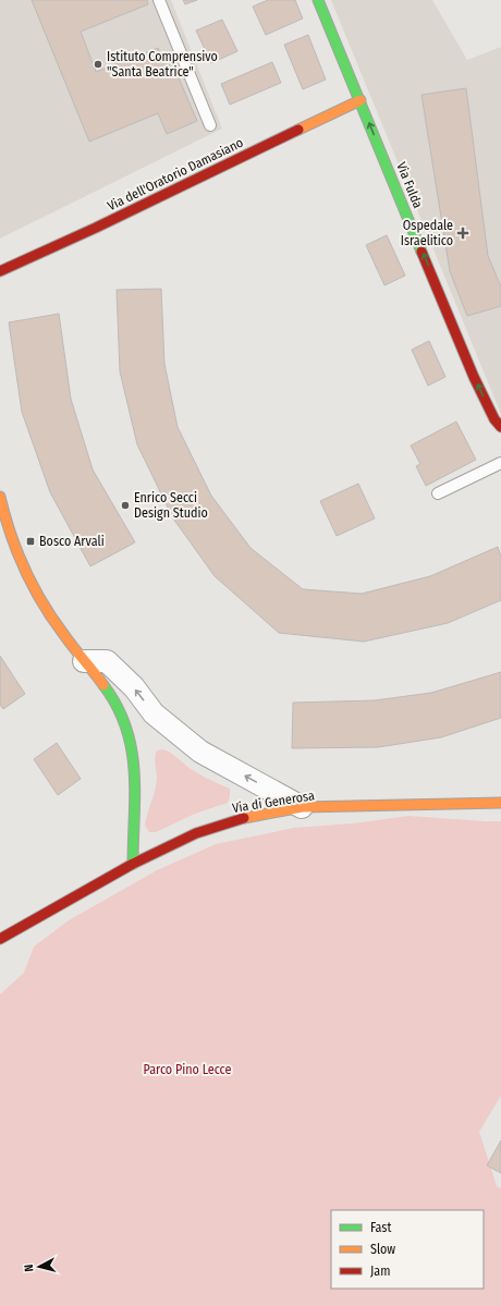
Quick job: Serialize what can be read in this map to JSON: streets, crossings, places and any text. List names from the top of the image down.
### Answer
{
  "streets": {
    "street": ["Via dell'Oratorio Damasiano", "Via Fulda", "Via di Generosa"]
  },
  "crossings": [
    ["Via dell'Oratorio Damasiano", "Via Fulda"]
  ],
  "one_way": ["Via Fulda"],
  "parks": ["Parco Pino Lecce"],
  "places": {
    "other": ["Istituto Comprensivo \"Santa Beatrice\"", "Enrico Secci Design Studio"],
    "health": ["Ospedale Israelitico"],
    "transit": ["Bosco Arvali"]
  },
  "legend": ["Fast", "Slow", "Jam"],
  "north": "left"
}
